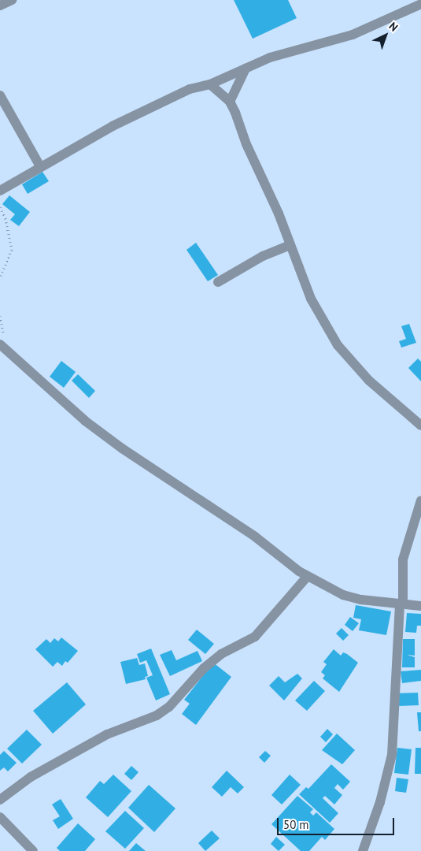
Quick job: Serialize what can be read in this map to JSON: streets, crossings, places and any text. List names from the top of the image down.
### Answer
{
  "scale_bar": "50 m",
  "north": "top right"
}
